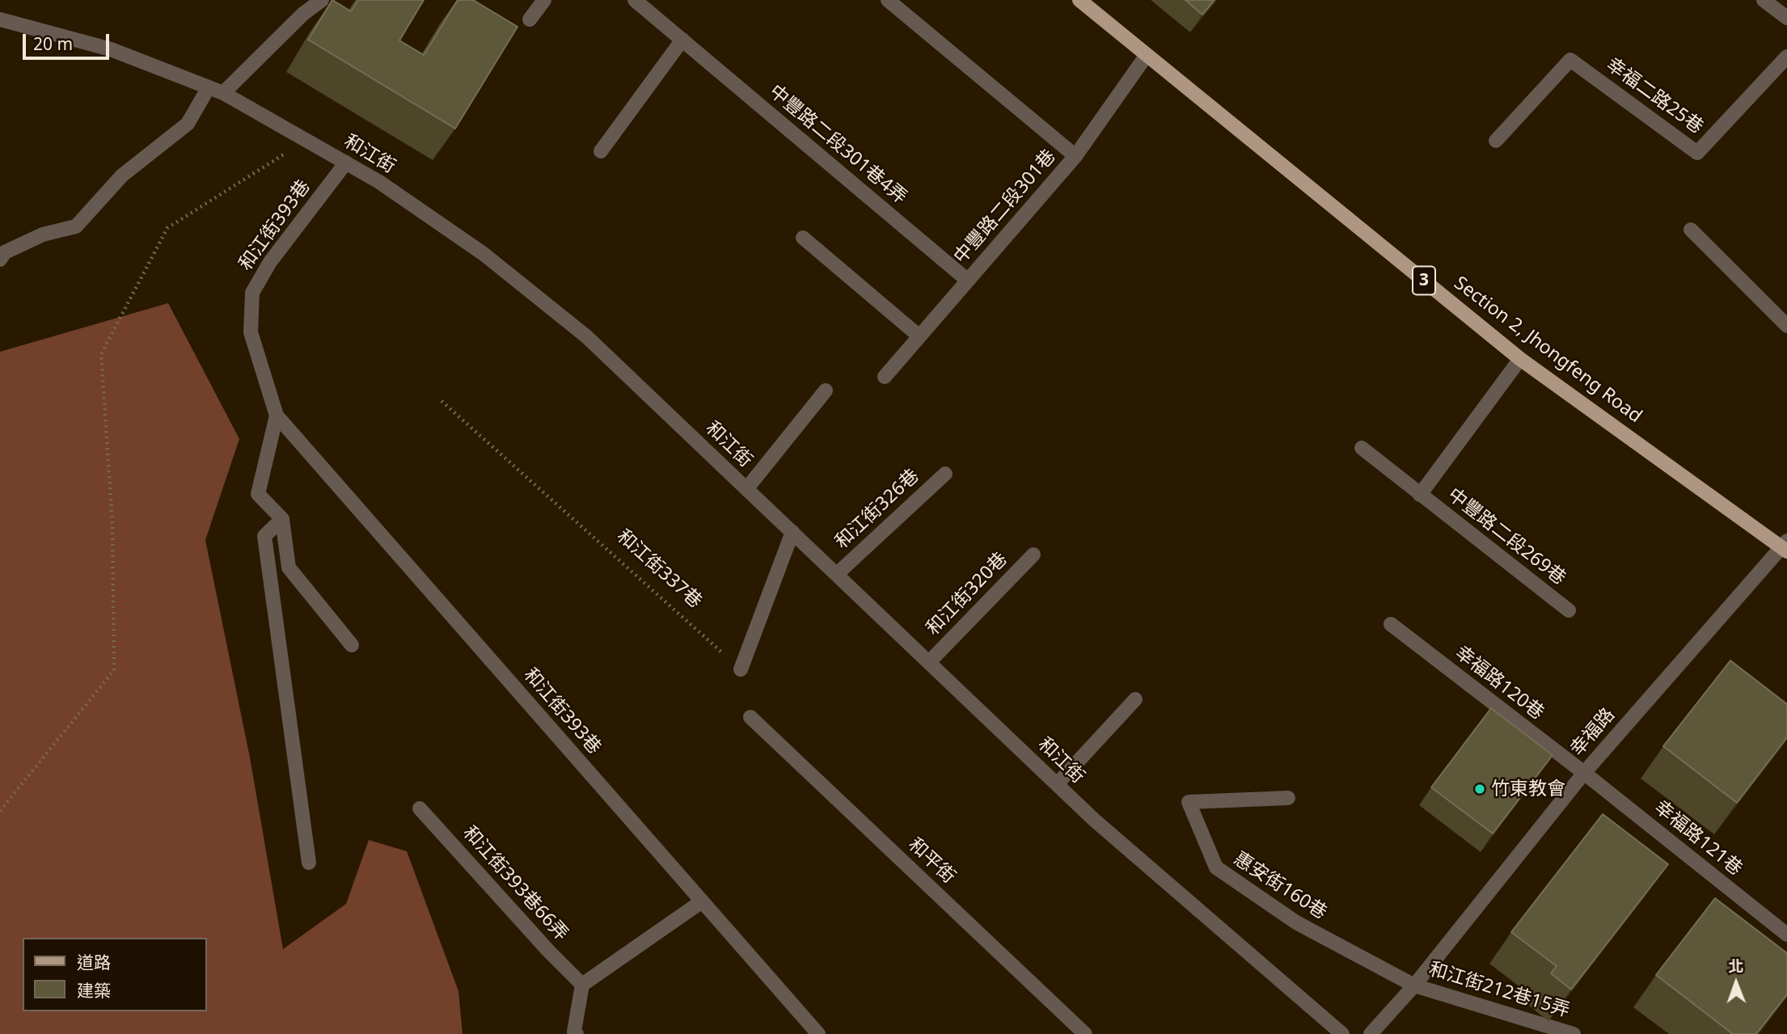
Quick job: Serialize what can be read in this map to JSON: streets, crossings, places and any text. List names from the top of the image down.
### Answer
{
  "streets": {
    "main road": ["3", "Section 2, Jhongfeng Road"],
    "street": [
      "幸福二路25巷",
      "中豐路二段301巷4弄",
      "和江街",
      "中豐路二段301巷",
      "和江街393巷",
      "和江街326巷",
      "中豐路二段269巷",
      "和江街320巷",
      "幸福路120巷",
      "幸福路",
      "幸福路121巷",
      "和平街",
      "和江街393巷66弄",
      "惠安街160巷",
      "和江街212巷15弄"
    ],
    "path": ["和江街337巷"]
  },
  "crossings": [
    ["中豐路二段301巷4弄", "中豐路二段301巷"],
    ["和江街", "和江街393巷"],
    ["和江街", "和江街326巷"],
    ["和江街", "和江街320巷"],
    ["中豐路二段301巷", "Section 2, Jhongfeng Road"],
    ["Section 2, Jhongfeng Road", "中豐路二段269巷"],
    ["Section 2, Jhongfeng Road", "幸福路"],
    ["幸福路120巷", "幸福路"],
    ["幸福路120巷", "幸福路121巷"],
    ["幸福路", "幸福路121巷"],
    ["幸福路", "惠安街160巷"],
    ["幸福路", "和江街212巷15弄"],
    ["惠安街160巷", "和江街212巷15弄"]
  ],
  "places": ["竹東教會"],
  "legend": ["道路", "建築"],
  "scale_bar": "20 m",
  "north": "top"
}
